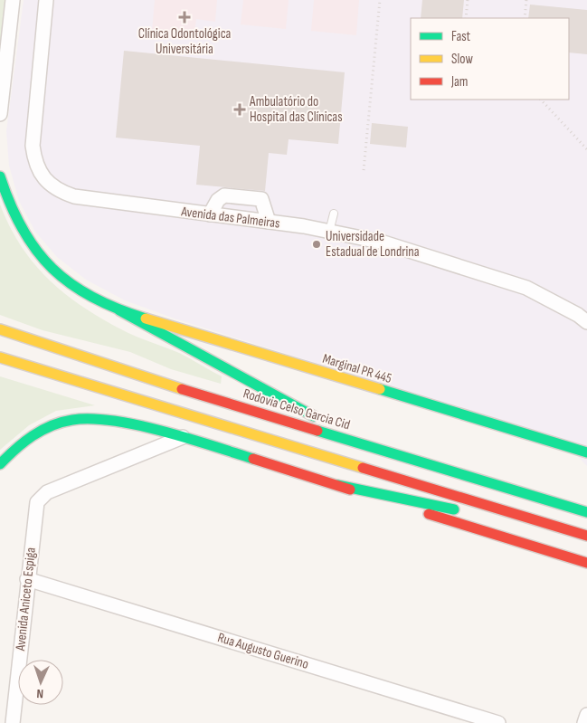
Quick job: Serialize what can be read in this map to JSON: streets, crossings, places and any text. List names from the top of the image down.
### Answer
{
  "streets": {
    "main road": ["Marginal PR 445", "Rodovia Celso Garcia Cid"],
    "street": ["Avenida das Palmeiras", "Avenida Aniceto Espiga", "Rua Augusto Guerino"]
  },
  "crossings": [
    ["Avenida Aniceto Espiga", "Rua Augusto Guerino"]
  ],
  "places": {
    "health": ["Clínica Odontológica Universitária", "Ambulatório do Hospital das Clínicas"],
    "other": ["Universidade Estadual de Londrina"]
  },
  "legend": ["Fast", "Slow", "Jam"],
  "north": "bottom"
}
